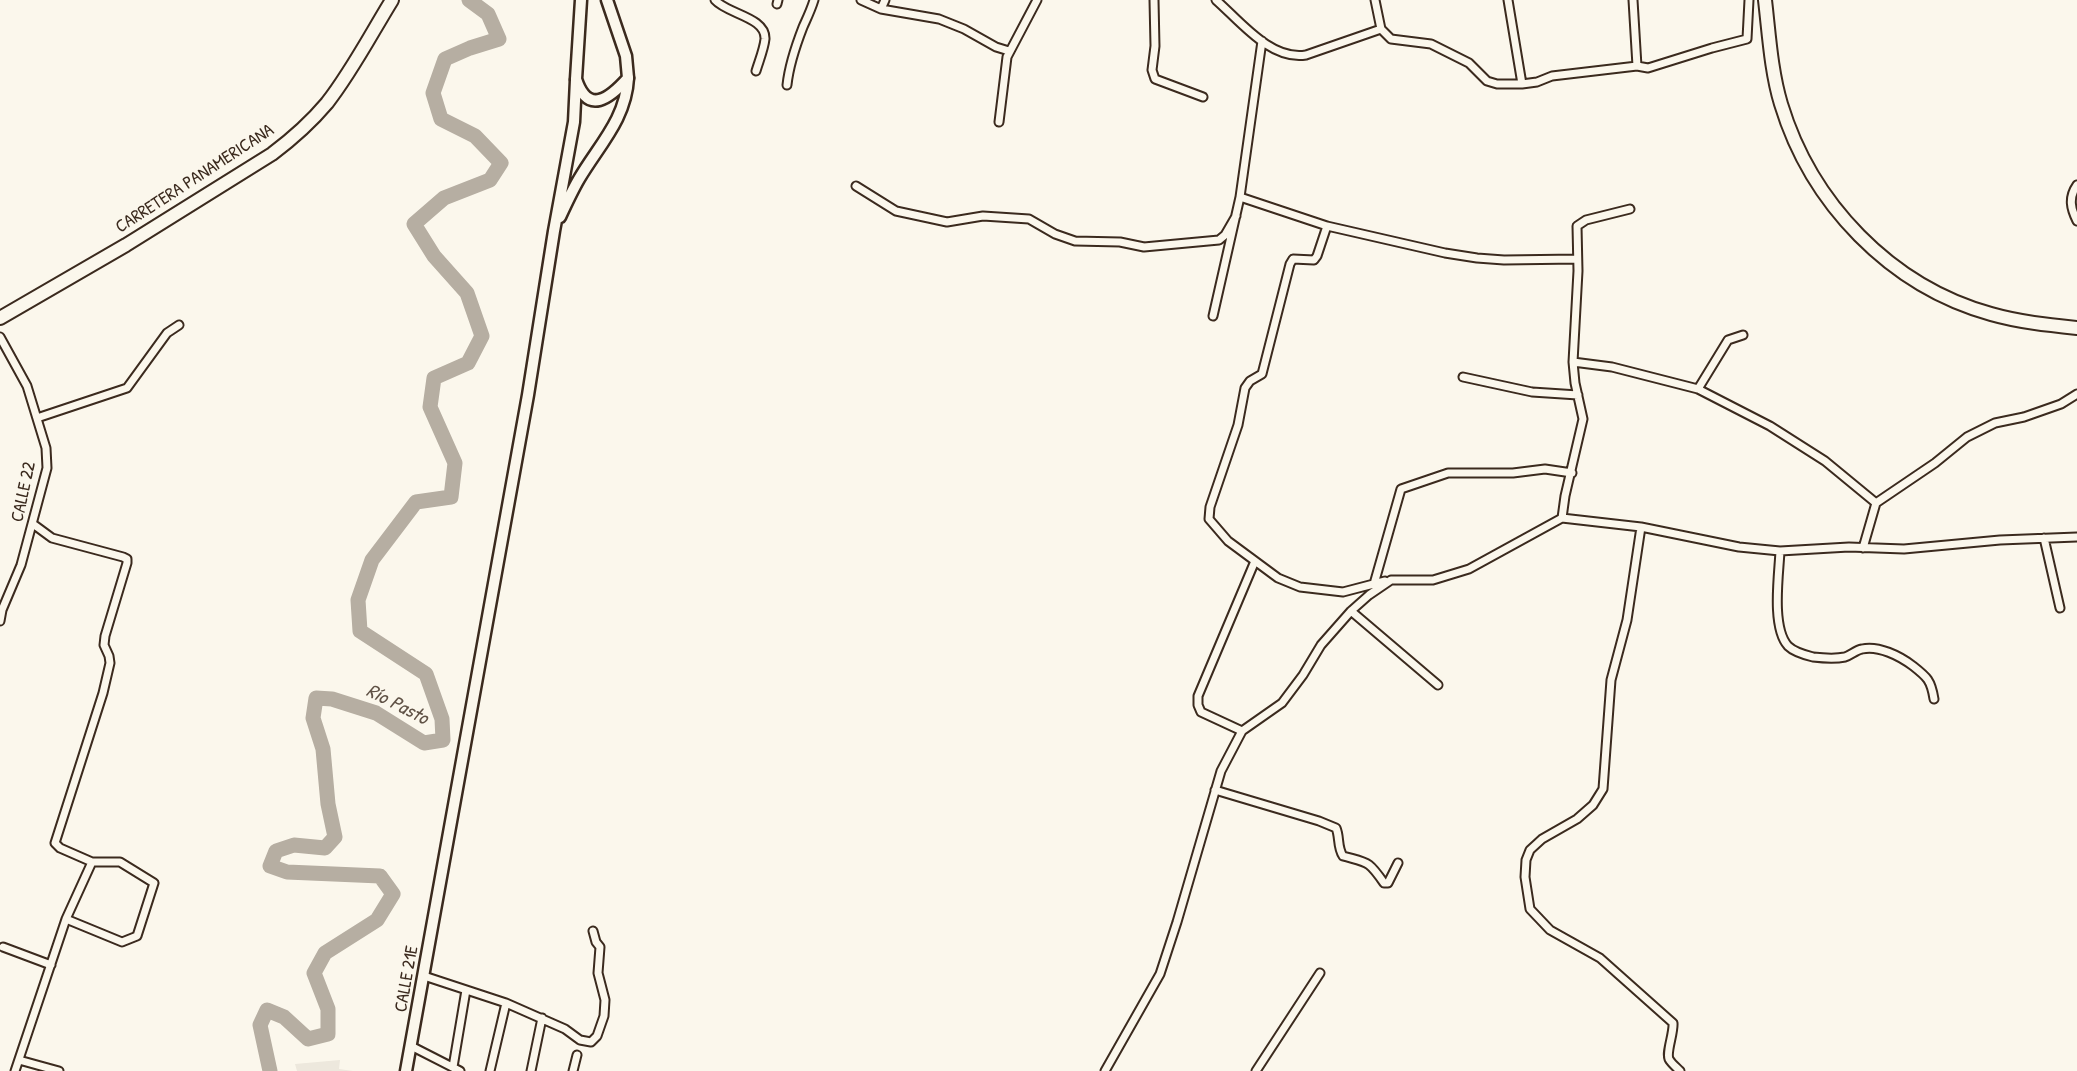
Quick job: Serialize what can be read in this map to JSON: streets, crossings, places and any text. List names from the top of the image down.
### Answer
{
  "streets": {
    "highway": ["CARRETERA PANAMERICANA"],
    "main road": ["CALLE 21E"],
    "street": ["CALLE 22"]
  },
  "water": ["Río Pasto"]
}
